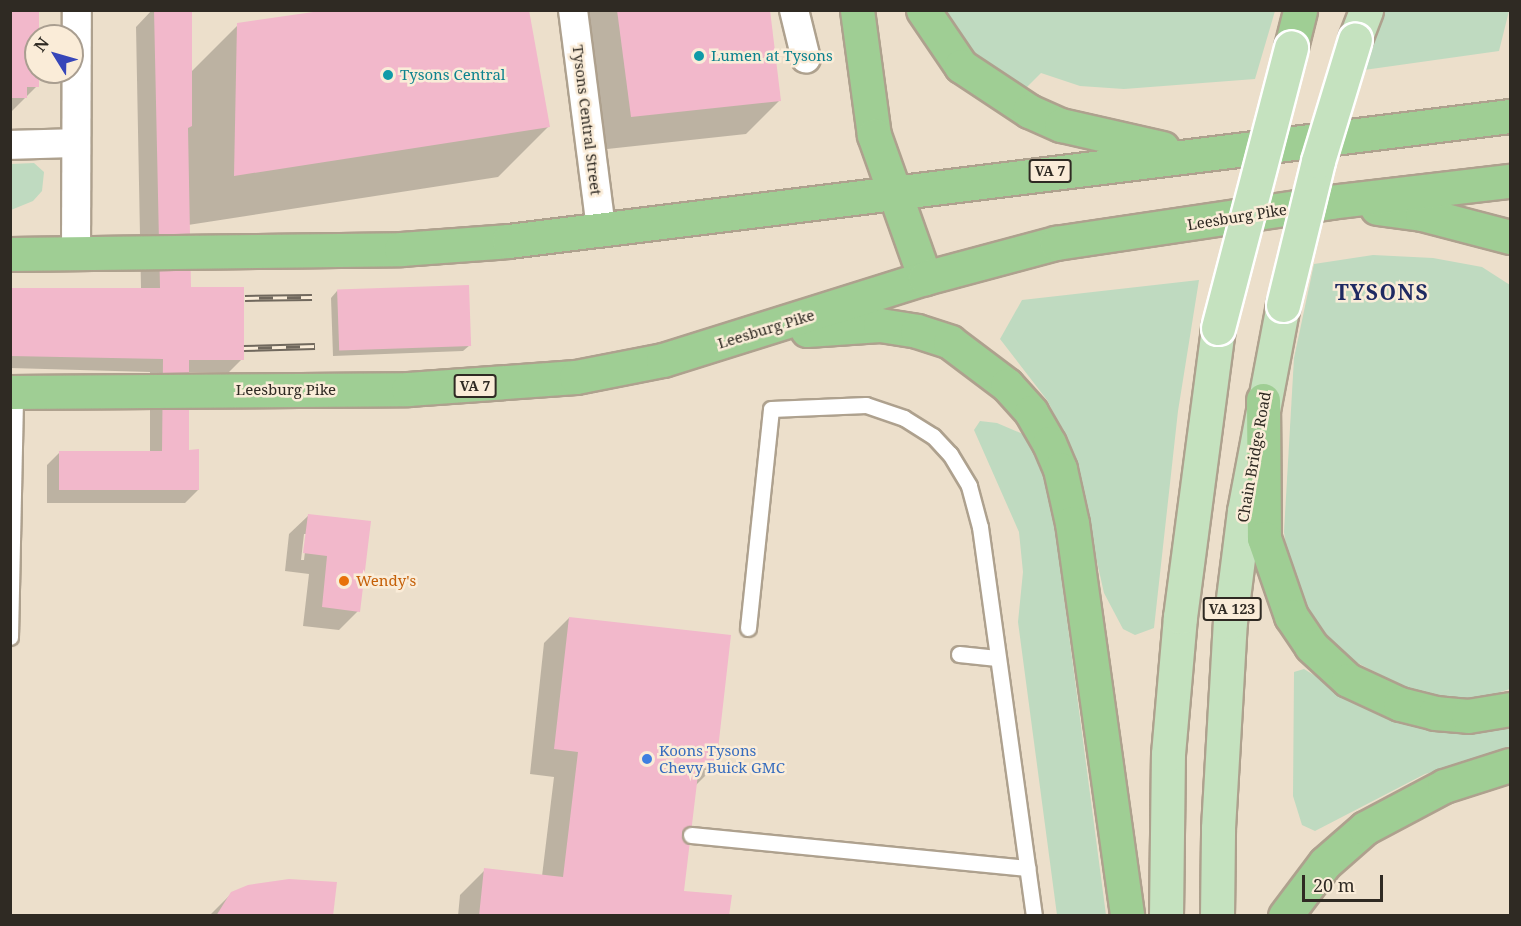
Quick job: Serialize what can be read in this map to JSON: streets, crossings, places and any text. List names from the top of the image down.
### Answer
{
  "streets": {
    "highway": ["VA 7", "Leesburg Pike"],
    "main road": ["Chain Bridge Road", "VA 123"],
    "street": ["Tysons Central Street"]
  },
  "crossings": [
    ["Tysons Central Street", "VA 7"]
  ],
  "districts": ["TYSONS"],
  "places": [
    "Lumen at Tysons",
    "Tysons Central",
    "Wendy's",
    "Koons Tysons Chevy Buick GMC"
  ],
  "scale_bar": "20 m",
  "north": "top left"
}
